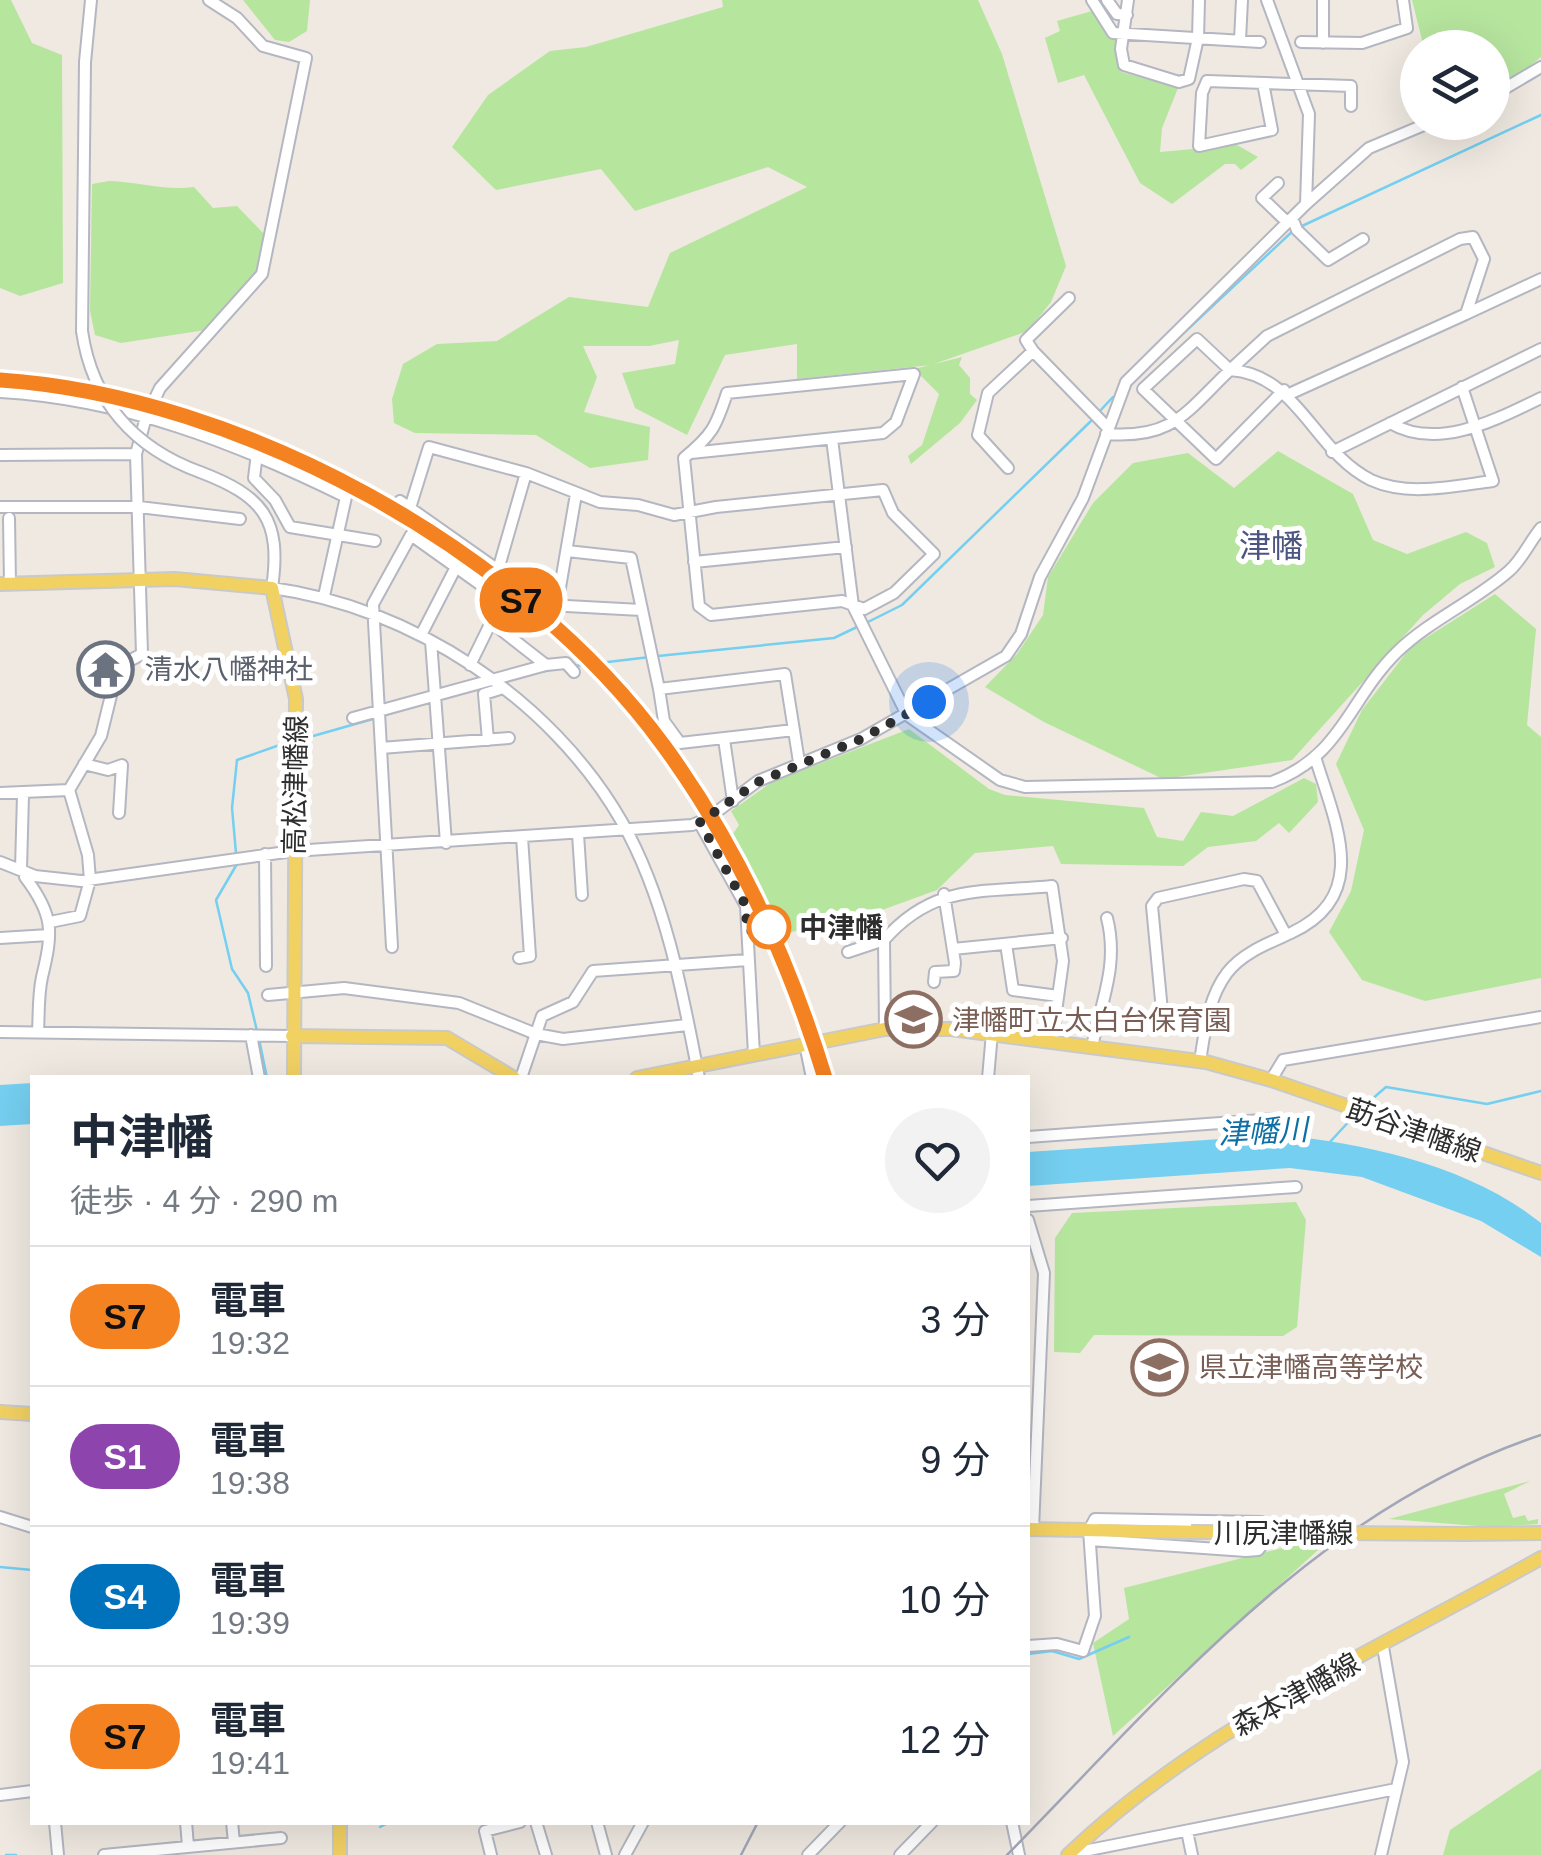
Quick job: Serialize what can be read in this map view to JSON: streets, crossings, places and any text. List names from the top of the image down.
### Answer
{
  "streets": {
    "main road": [
      "高松津幡線",
      "莇谷津幡線",
      "川尻津幡線",
      "森本津幡線"
    ]
  },
  "districts": ["津幡"],
  "water": ["津幡川"],
  "places": {
    "temple": ["清水八幡神社"],
    "other": ["中津幡"],
    "school or university": ["津幡町立太白台保育園", "県立津幡高等学校"]
  },
  "page": {
    "on_map": "S7",
    "heading": ["中津幡", "徒歩 · 4 分 · 290 m"],
    "list": [
      {
        "mark": "S7",
        "name": "電車",
        "note": "19:32",
        "value": "3 分"
      },
      {
        "mark": "S1",
        "name": "電車",
        "note": "19:38",
        "value": "9 分"
      },
      {
        "mark": "S4",
        "name": "電車",
        "note": "19:39",
        "value": "10 分"
      },
      {
        "mark": "S7",
        "name": "電車",
        "note": "19:41",
        "value": "12 分"
      }
    ]
  }
}
